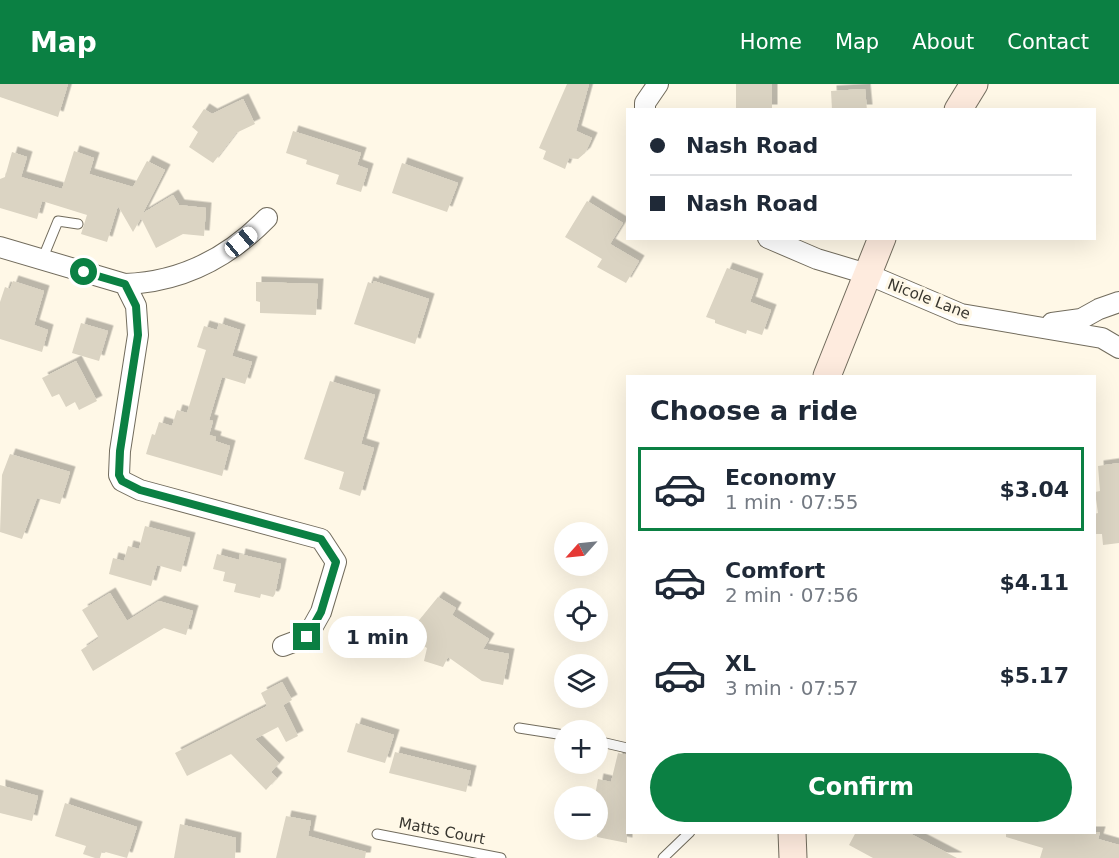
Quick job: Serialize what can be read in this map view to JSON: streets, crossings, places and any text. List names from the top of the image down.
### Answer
{
  "streets": {
    "street": ["Nicole Lane"],
    "lane": ["Matts Court"]
  },
  "north": "bottom left",
  "page": {
    "header": "Map",
    "nav": [
      "Home",
      "Map",
      "About",
      "Contact"
    ],
    "banner": ["Nash Road", "Nash Road"],
    "heading": "Choose a ride",
    "list": [
      {
        "name": "Economy",
        "note": "1 min · 07:55",
        "value": "$3.04"
      },
      {
        "name": "Comfort",
        "note": "2 min · 07:56",
        "value": "$4.11"
      },
      {
        "name": "XL",
        "note": "3 min · 07:57",
        "value": "$5.17"
      }
    ],
    "map_buttons": ["+", "−"],
    "bubble": "1 min",
    "buttons": "Confirm"
  }
}
